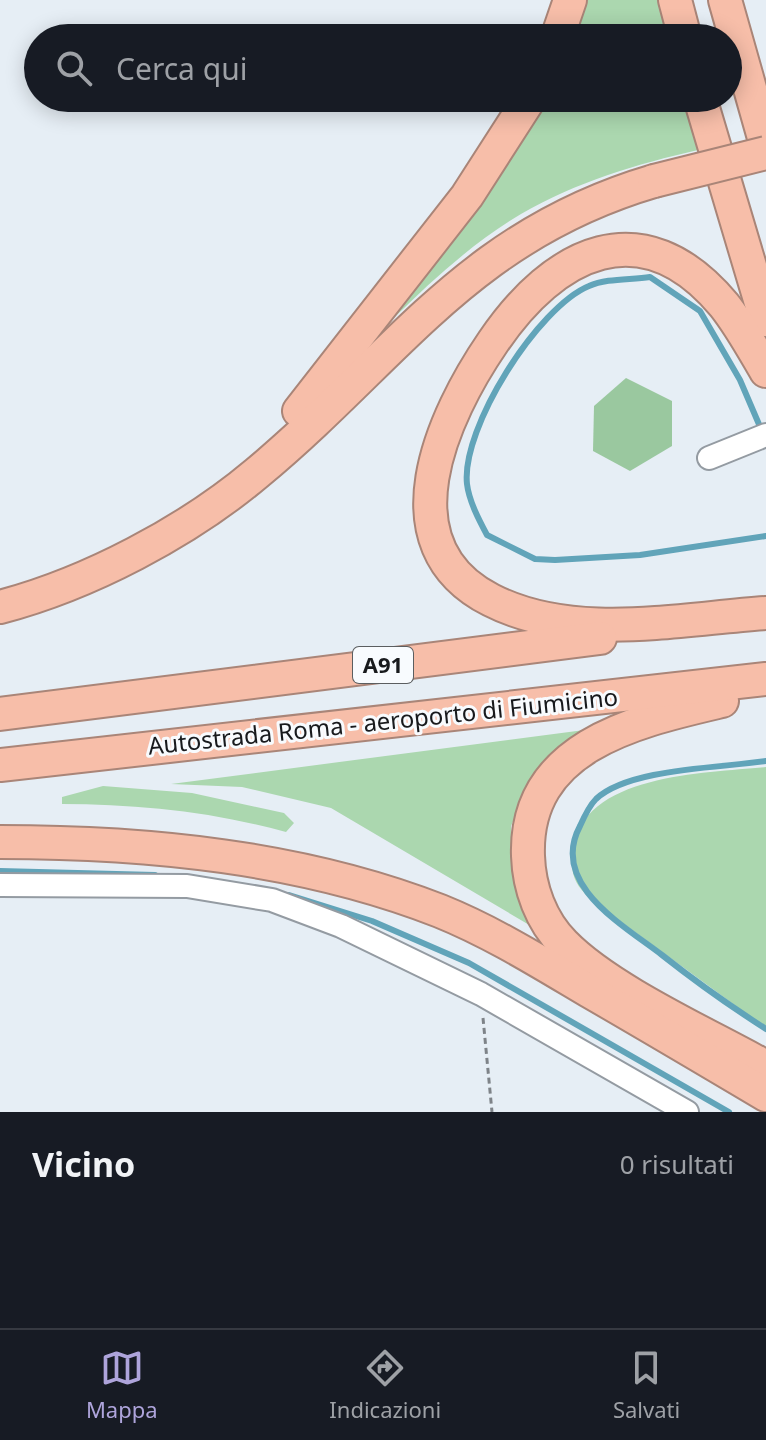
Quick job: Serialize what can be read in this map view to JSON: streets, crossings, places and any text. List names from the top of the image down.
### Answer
{
  "streets": {
    "highway": ["A91", "Autostrada Roma - aeroporto di Fiumicino"]
  },
  "page": {
    "search": "Cerca qui",
    "heading": ["Vicino", "0 risultati"],
    "nav": ["Mappa", "Indicazioni", "Salvati"]
  }
}
